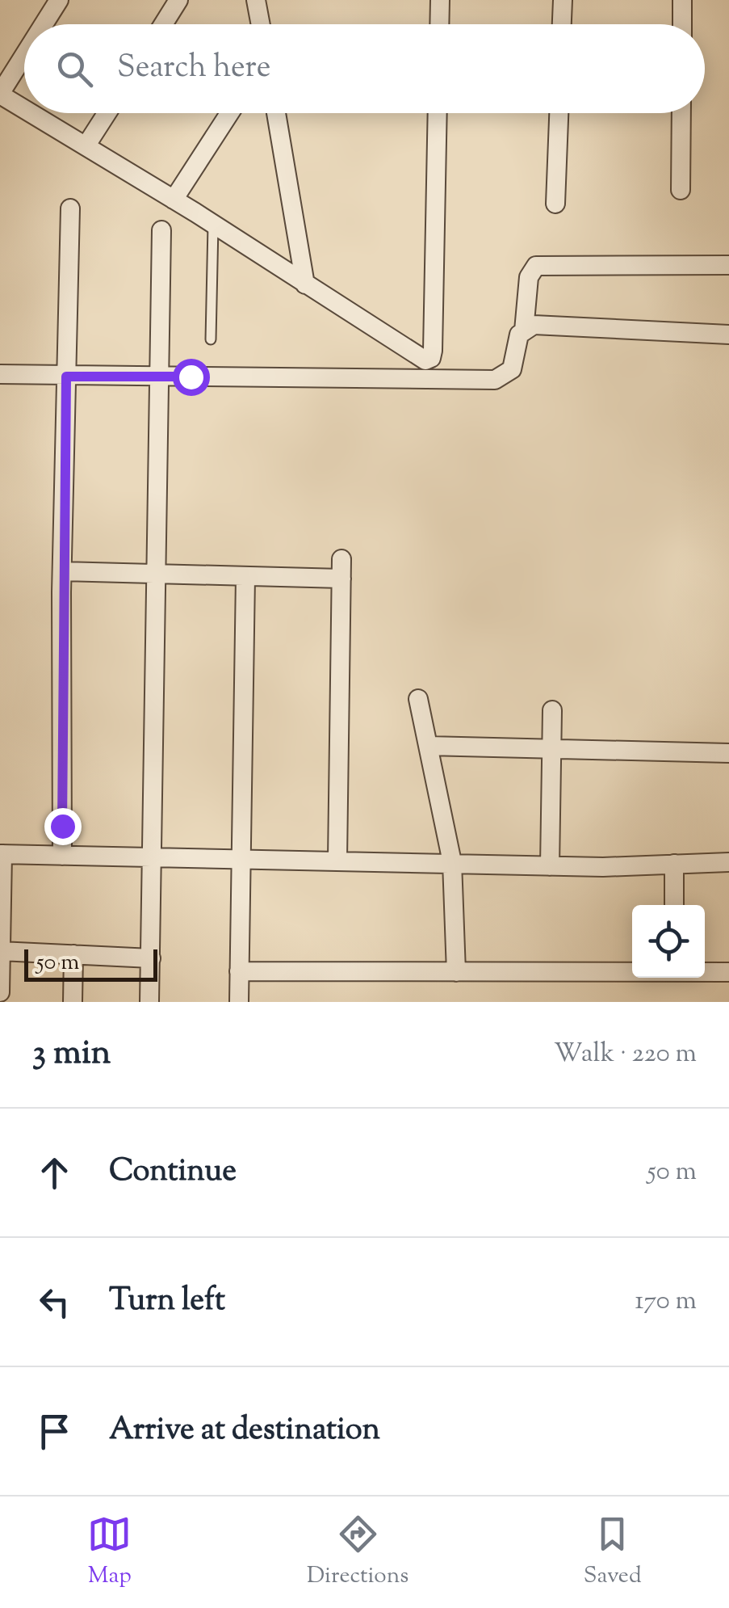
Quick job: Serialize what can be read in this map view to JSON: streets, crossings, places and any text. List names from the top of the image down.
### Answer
{
  "scale_bar": "50 m",
  "page": {
    "search": "Search here",
    "scale": "50 m",
    "heading": ["3 min", "Walk · 220 m"],
    "list": [
      ["Continue", "50 m"],
      ["Turn left", "170 m"],
      "Arrive at destination"
    ],
    "nav": ["Map", "Directions", "Saved"]
  }
}
